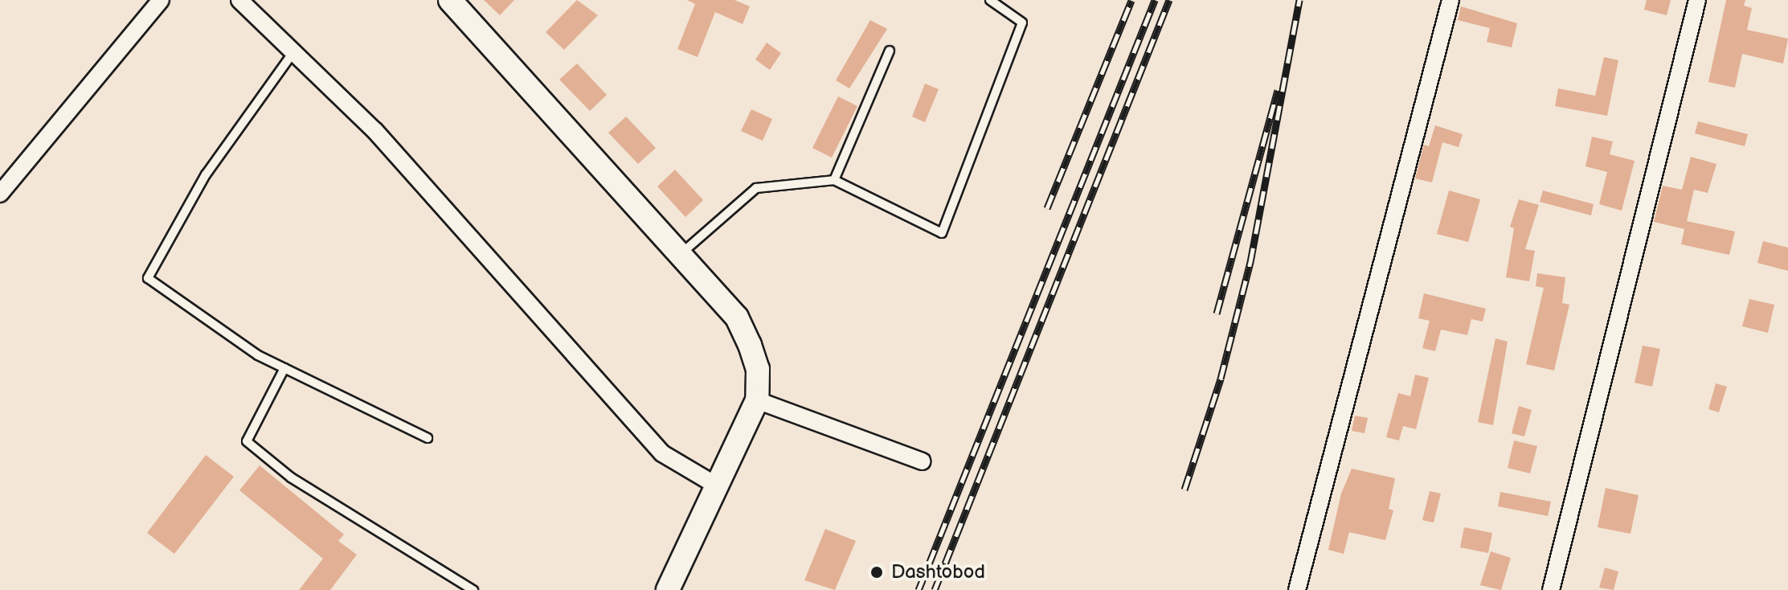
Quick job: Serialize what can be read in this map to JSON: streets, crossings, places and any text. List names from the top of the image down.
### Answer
{
  "places": ["Dashtobod"]
}
